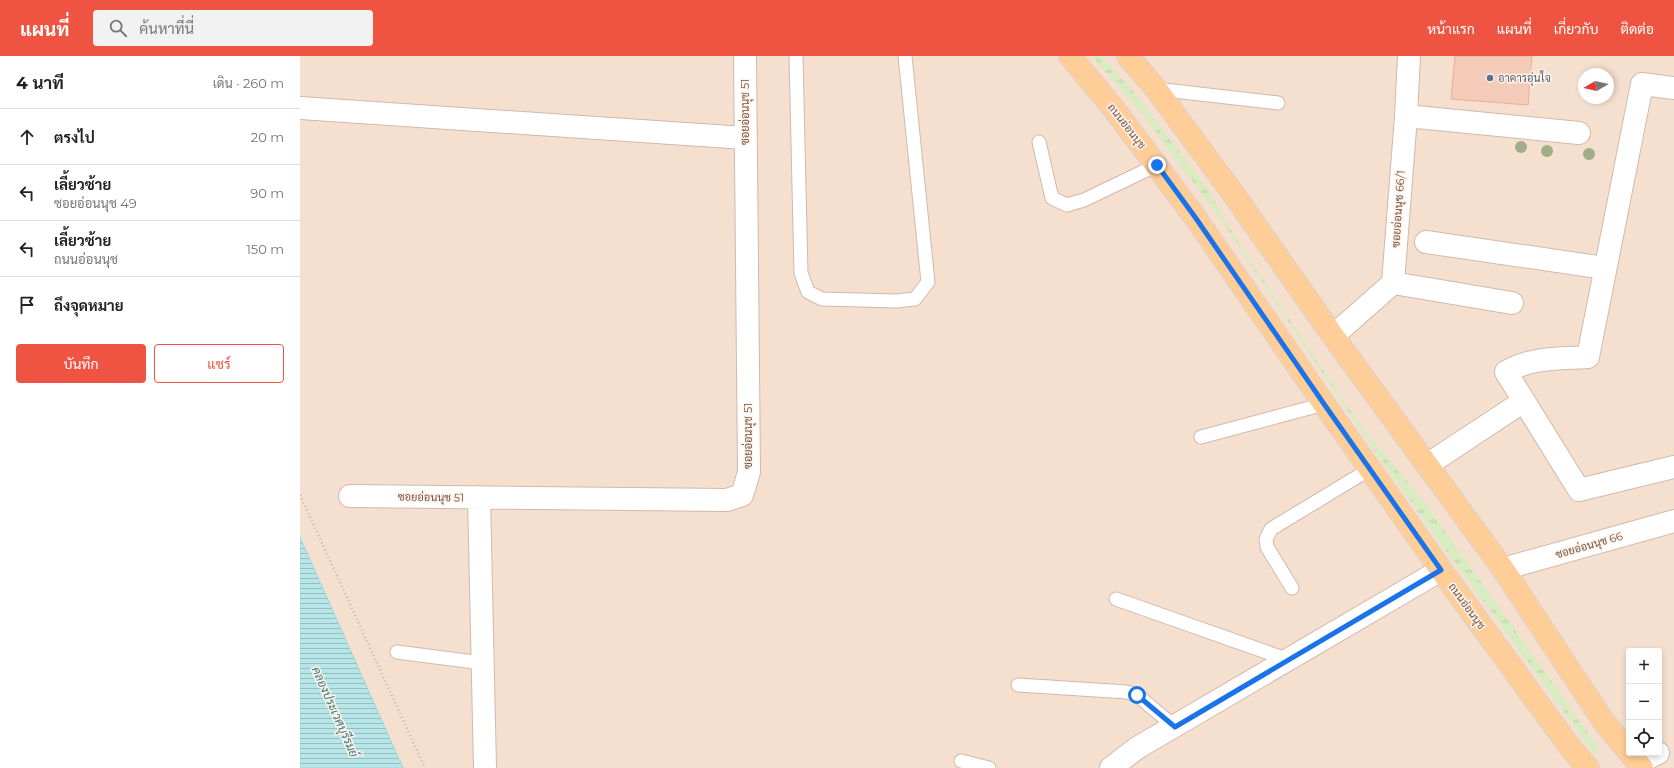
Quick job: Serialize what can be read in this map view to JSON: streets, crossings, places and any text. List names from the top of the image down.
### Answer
{
  "streets": {
    "main road": ["ถนนอ่อนนุช"],
    "street": ["ซอยอ่อนนุช 51", "ซอยอ่อนนุช 66/1", "ซอยอ่อนนุช 66"]
  },
  "water": ["คลองประเวศบุรีรมย์"],
  "places": ["อาคารอุ่นใจ"],
  "north": "left",
  "page": {
    "header": "แผนที่",
    "search": "ค้นหาที่นี่",
    "nav": [
      "หน้าแรก",
      "แผนที่",
      "เกี่ยวกับ",
      "ติดต่อ"
    ],
    "heading": ["4 นาที", "เดิน · 260 m"],
    "list": [
      ["ตรงไป", "20 m"],
      ["เลี้ยวซ้าย", "ซอยอ่อนนุช 49", "90 m"],
      ["เลี้ยวซ้าย", "ถนนอ่อนนุช", "150 m"],
      "ถึงจุดหมาย"
    ],
    "buttons": ["บันทึก", "แชร์"],
    "map_buttons": ["+", "−"]
  }
}
